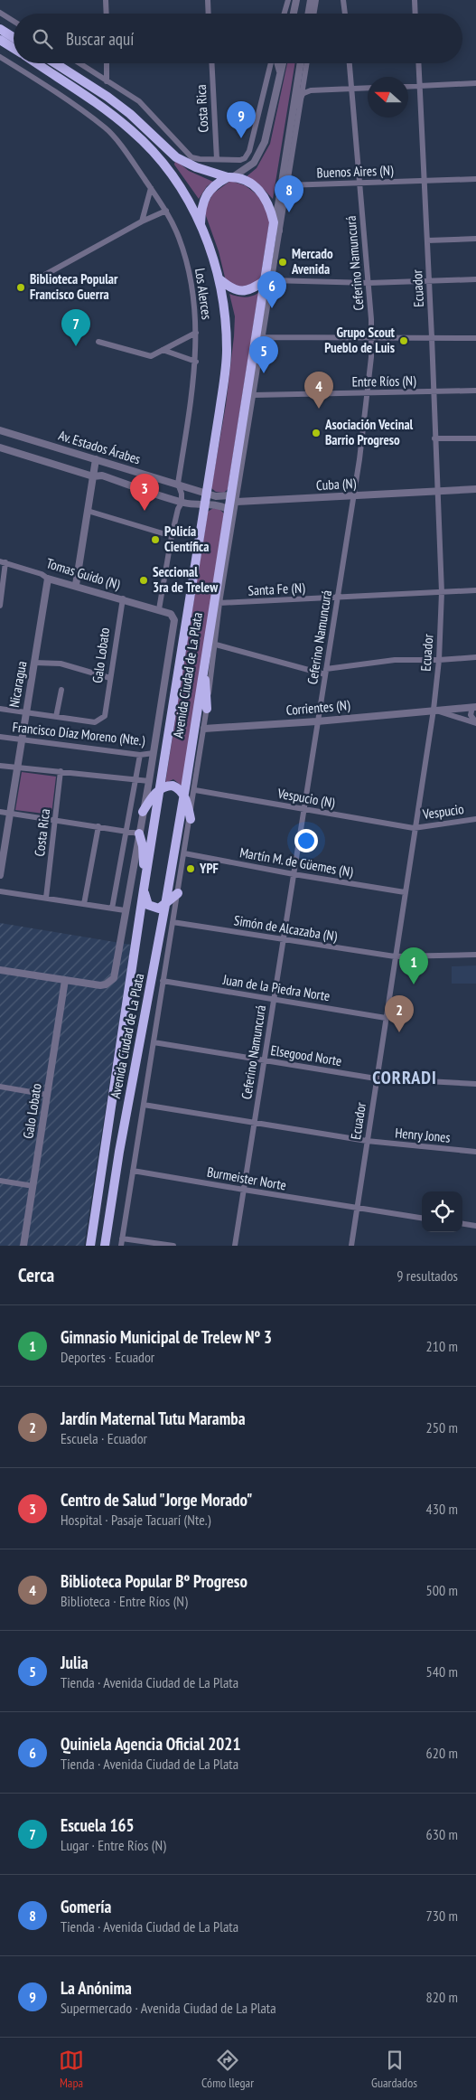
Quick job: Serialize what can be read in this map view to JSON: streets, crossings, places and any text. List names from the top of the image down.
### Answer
{
  "streets": {
    "highway": ["Avenida Ciudad de La Plata"],
    "street": [
      "Costa Rica",
      "Buenos Aires (N)",
      "Ceferino Namuncurá",
      "Ecuador",
      "Los Alerces",
      "Entre Ríos (N)",
      "Av. Estados Árabes",
      "Cuba (N)",
      "Tomas Guido (N)",
      "Santa Fe (N)",
      "Galo Lobato",
      "Nicaragua",
      "Corrientes (N)",
      "Francisco Díaz Moreno (Nte.)",
      "Vespucio (N)",
      "Vespucio",
      "Martín M. de Güemes (N)",
      "Simón de Alcazaba (N)",
      "Juan de la Piedra Norte",
      "Elsegood Norte",
      "Henry Jones",
      "Burmeister Norte"
    ]
  },
  "crossings": [
    ["Buenos Aires (N)", "Ceferino Namuncurá"],
    ["Buenos Aires (N)", "Ecuador"],
    ["Buenos Aires (N)", "Avenida Ciudad de La Plata"],
    ["Ceferino Namuncurá", "Entre Ríos (N)"],
    ["Ceferino Namuncurá", "Cuba (N)"],
    ["Ceferino Namuncurá", "Santa Fe (N)"],
    ["Ceferino Namuncurá", "Corrientes (N)"],
    ["Ceferino Namuncurá", "Vespucio (N)"],
    ["Ceferino Namuncurá", "Martín M. de Güemes (N)"],
    ["Ceferino Namuncurá", "Simón de Alcazaba (N)"],
    ["Ceferino Namuncurá", "Juan de la Piedra Norte"],
    ["Ceferino Namuncurá", "Elsegood Norte"],
    ["Ceferino Namuncurá", "Henry Jones"],
    ["Ceferino Namuncurá", "Burmeister Norte"],
    ["Ecuador", "Entre Ríos (N)"],
    ["Ecuador", "Cuba (N)"],
    ["Ecuador", "Santa Fe (N)"],
    ["Ecuador", "Corrientes (N)"],
    ["Ecuador", "Vespucio (N)"],
    ["Ecuador", "Vespucio"],
    ["Ecuador", "Martín M. de Güemes (N)"],
    ["Ecuador", "Simón de Alcazaba (N)"],
    ["Ecuador", "Juan de la Piedra Norte"],
    ["Ecuador", "Elsegood Norte"],
    ["Ecuador", "Henry Jones"],
    ["Ecuador", "Burmeister Norte"],
    ["Los Alerces", "Av. Estados Árabes"],
    ["Entre Ríos (N)", "Avenida Ciudad de La Plata"],
    ["Av. Estados Árabes", "Cuba (N)"],
    ["Av. Estados Árabes", "Avenida Ciudad de La Plata"],
    ["Cuba (N)", "Avenida Ciudad de La Plata"],
    ["Tomas Guido (N)", "Galo Lobato"],
    ["Tomas Guido (N)", "Avenida Ciudad de La Plata"],
    ["Tomas Guido (N)", "Nicaragua"],
    ["Santa Fe (N)", "Avenida Ciudad de La Plata"],
    ["Galo Lobato", "Avenida Ciudad de La Plata"],
    ["Avenida Ciudad de La Plata", "Corrientes (N)"],
    ["Avenida Ciudad de La Plata", "Francisco Díaz Moreno (Nte.)"],
    ["Avenida Ciudad de La Plata", "Vespucio (N)"],
    ["Avenida Ciudad de La Plata", "Martín M. de Güemes (N)"],
    ["Avenida Ciudad de La Plata", "Simón de Alcazaba (N)"],
    ["Avenida Ciudad de La Plata", "Juan de la Piedra Norte"],
    ["Avenida Ciudad de La Plata", "Elsegood Norte"],
    ["Avenida Ciudad de La Plata", "Henry Jones"],
    ["Avenida Ciudad de La Plata", "Burmeister Norte"],
    ["Nicaragua", "Francisco Díaz Moreno (Nte.)"],
    ["Vespucio (N)", "Vespucio"]
  ],
  "districts": ["CORRADI"],
  "places": [
    "Mercado Avenida",
    "Biblioteca Popular Francisco Guerra",
    "Grupo Scout Pueblo de Luis",
    "Asociación Vecinal Barrio Progreso",
    "Policía Científica",
    "Seccional 3ra de Trelew",
    "YPF"
  ],
  "north": "left",
  "page": {
    "search": "Buscar aquí",
    "pins": [
      "9",
      "8",
      "6",
      "7",
      "5",
      "4",
      "3",
      "1",
      "2"
    ],
    "heading": ["Cerca", "9 resultados"],
    "list": [
      {
        "mark": "1",
        "name": "Gimnasio Municipal de Trelew Nº 3",
        "note": "Deportes · Ecuador",
        "value": "210 m"
      },
      {
        "mark": "2",
        "name": "Jardín Maternal Tutu Maramba",
        "note": "Escuela · Ecuador",
        "value": "250 m"
      },
      {
        "mark": "3",
        "name": "Centro de Salud \"Jorge Morado\"",
        "note": "Hospital · Pasaje Tacuarí (Nte.)",
        "value": "430 m"
      },
      {
        "mark": "4",
        "name": "Biblioteca Popular Bº Progreso",
        "note": "Biblioteca · Entre Ríos (N)",
        "value": "500 m"
      },
      {
        "mark": "5",
        "name": "Julia",
        "note": "Tienda · Avenida Ciudad de La Plata",
        "value": "540 m"
      },
      {
        "mark": "6",
        "name": "Quiniela Agencia Oficial 2021",
        "note": "Tienda · Avenida Ciudad de La Plata",
        "value": "620 m"
      },
      {
        "mark": "7",
        "name": "Escuela 165",
        "note": "Lugar · Entre Ríos (N)",
        "value": "630 m"
      },
      {
        "mark": "8",
        "name": "Gomería",
        "note": "Tienda · Avenida Ciudad de La Plata",
        "value": "730 m"
      },
      {
        "mark": "9",
        "name": "La Anónima",
        "note": "Supermercado · Avenida Ciudad de La Plata",
        "value": "820 m"
      }
    ],
    "nav": ["Mapa", "Cómo llegar", "Guardados"]
  }
}
